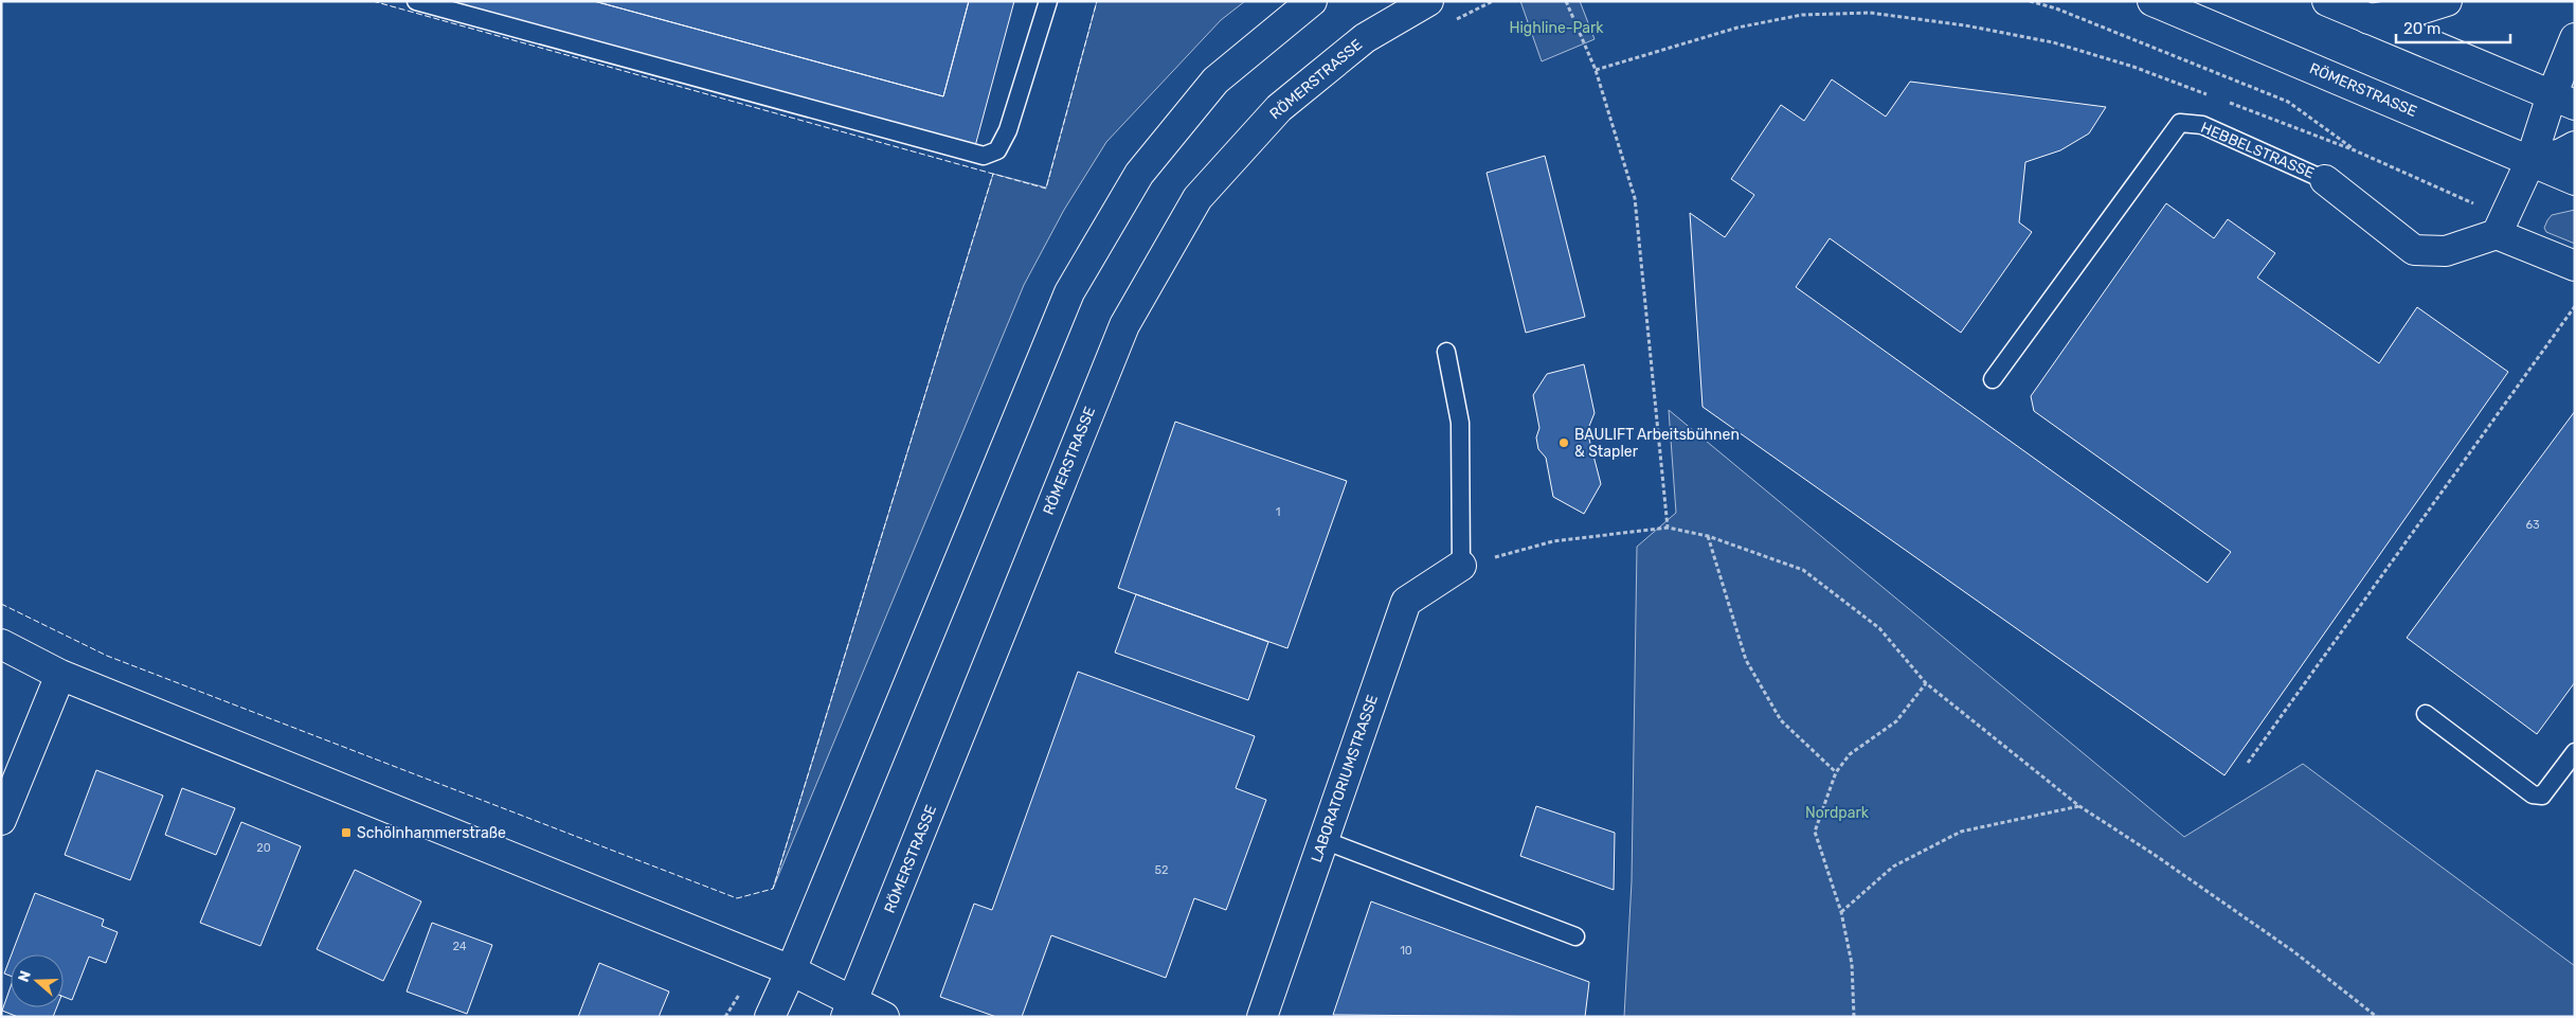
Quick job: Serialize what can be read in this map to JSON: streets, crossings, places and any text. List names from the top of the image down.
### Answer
{
  "streets": {
    "main road": ["RÖMERSTRASSE", "HEBBELSTRASSE", "LABORATORIUMSTRASSE"]
  },
  "parks": ["Highline-Park", "Nordpark"],
  "places": {
    "other": ["BAULIFT Arbeitsbühnen & Stapler"],
    "transit": ["Schölnhammerstraße"]
  },
  "house_numbers": [
    "1",
    "63",
    "20",
    "52",
    "24",
    "10"
  ],
  "scale_bar": "20 m",
  "north": "left"
}
